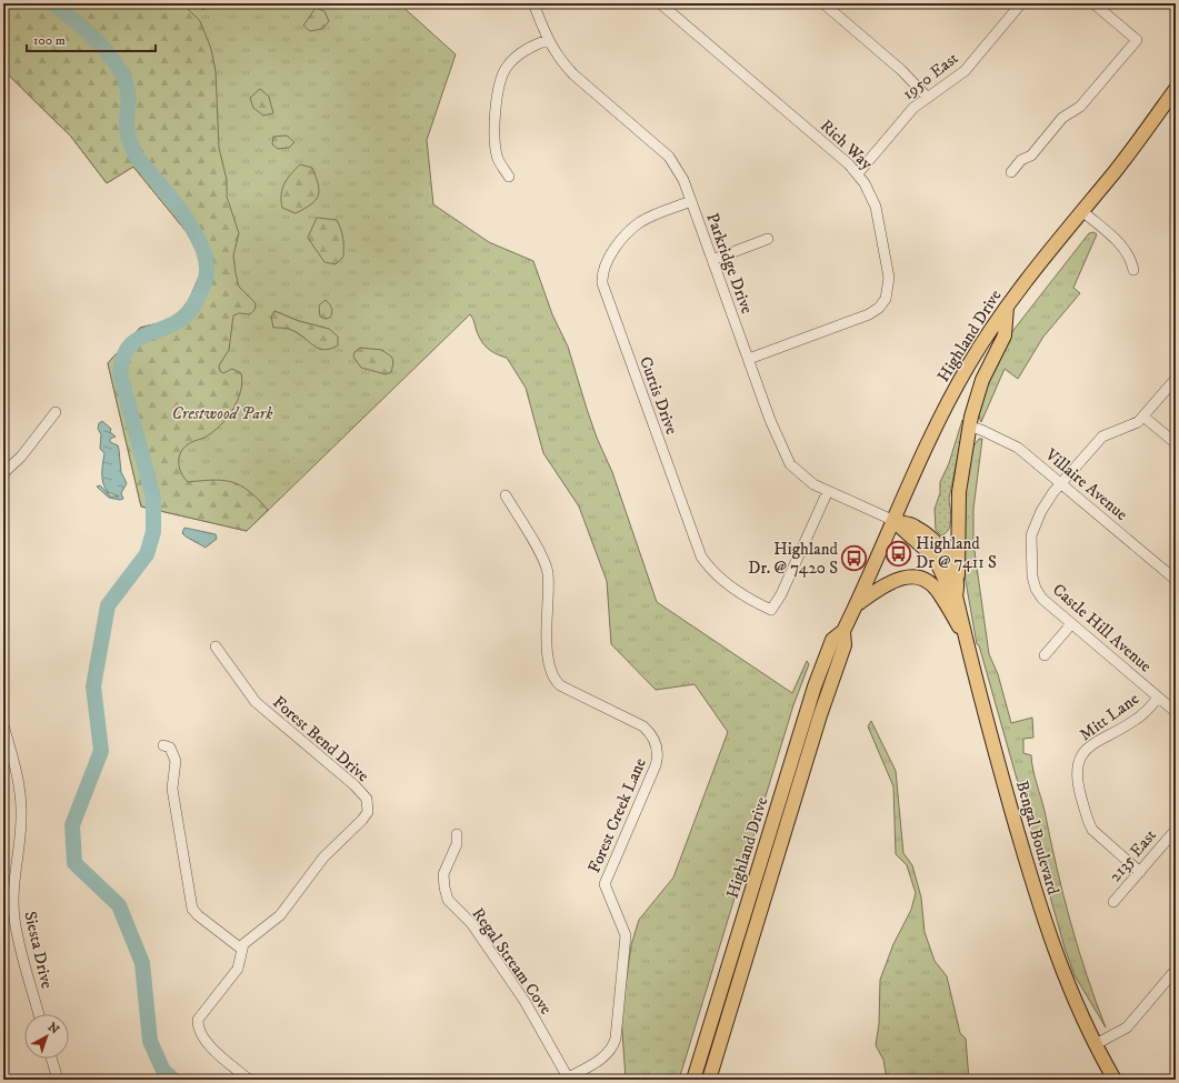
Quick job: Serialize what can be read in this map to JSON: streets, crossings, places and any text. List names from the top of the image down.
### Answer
{
  "streets": {
    "main road": ["Highland Drive", "Bengal Boulevard"],
    "street": [
      "1950 East",
      "Rich Way",
      "Parkridge Drive",
      "Curtis Drive",
      "Villaire Avenue",
      "Castle Hill Avenue",
      "Mitt Lane",
      "Forest Bend Drive",
      "Forest Creek Lane",
      "2135 East",
      "Siesta Drive",
      "Regal Stream Cove"
    ]
  },
  "crossings": [
    ["1950 East", "Rich Way"],
    ["Rich Way", "Parkridge Drive"],
    ["Parkridge Drive", "Highland Drive"],
    ["Parkridge Drive", "Curtis Drive"],
    ["Parkridge Drive", "Bengal Boulevard"],
    ["Highland Drive", "Bengal Boulevard"],
    ["Villaire Avenue", "Castle Hill Avenue"],
    ["Castle Hill Avenue", "Mitt Lane"],
    ["Mitt Lane", "2135 East"],
    ["Forest Creek Lane", "Regal Stream Cove"]
  ],
  "parks": ["Crestwood Park"],
  "places": {
    "bus stop": ["Highland Dr @ 7411 S", "Highland Dr. @ 7420 S"]
  },
  "scale_bar": "100 m",
  "north": "top right"
}
